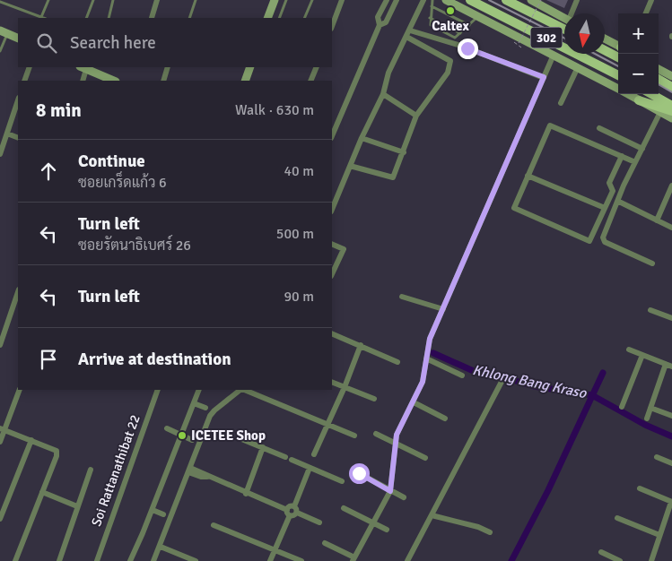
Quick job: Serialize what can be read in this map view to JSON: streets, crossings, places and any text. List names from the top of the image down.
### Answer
{
  "streets": {
    "main road": ["302"],
    "street": ["Soi Rattanathibat 22"]
  },
  "water": ["Khlong Bang Kraso"],
  "places": ["Caltex", "ICETEE Shop"],
  "north": "bottom",
  "page": {
    "map_buttons": ["+", "−"],
    "search": "Search here",
    "heading": ["8 min", "Walk · 630 m"],
    "list": [
      ["Continue", "ซอยเกร็ดแก้ว 6", "40 m"],
      ["Turn left", "ซอยรัตนาธิเบศร์ 26", "500 m"],
      ["Turn left", "90 m"],
      "Arrive at destination"
    ]
  }
}
